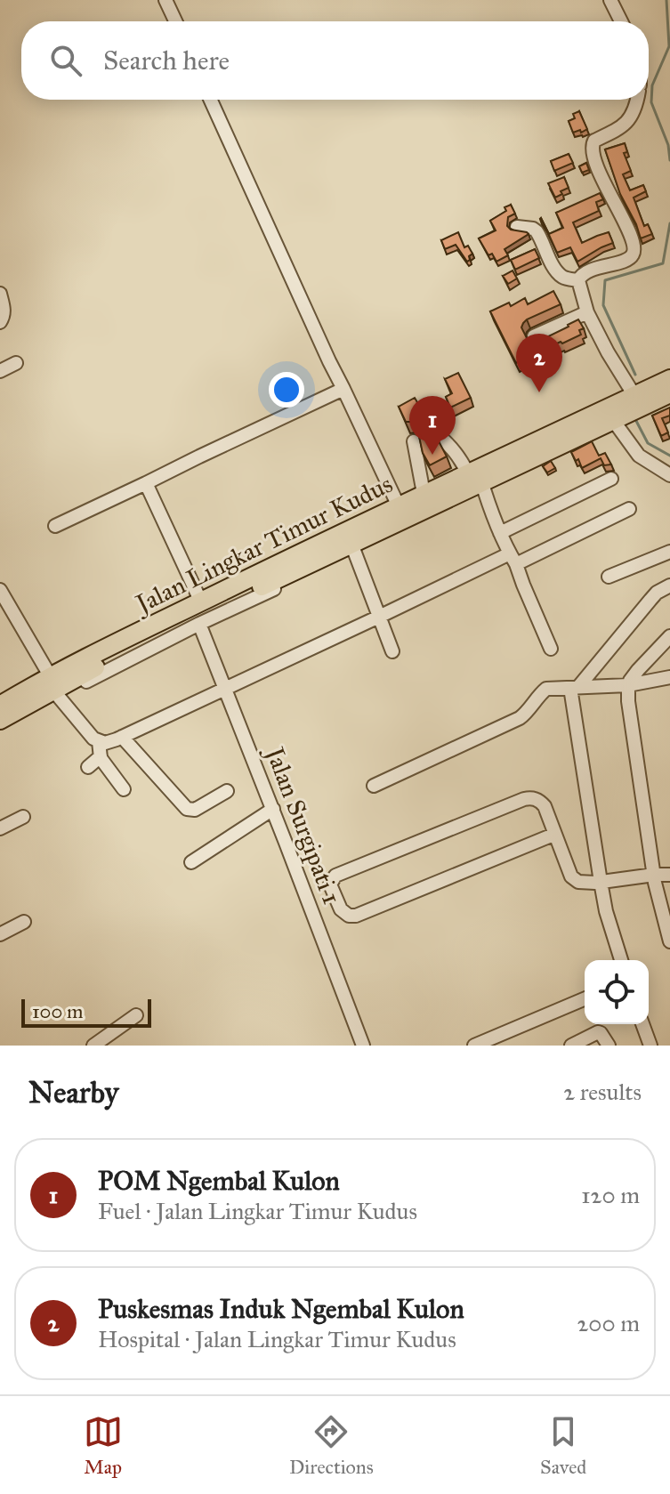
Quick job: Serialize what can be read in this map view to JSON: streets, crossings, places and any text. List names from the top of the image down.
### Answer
{
  "streets": {
    "highway": ["Jalan Lingkar Timur Kudus"],
    "street": ["Jalan Surgipati 1"]
  },
  "scale_bar": "100 m",
  "page": {
    "search": "Search here",
    "pins": ["2", "1"],
    "scale": "100 m",
    "heading": ["Nearby", "2 results"],
    "list": [
      {
        "mark": "1",
        "name": "POM Ngembal Kulon",
        "note": "Fuel · Jalan Lingkar Timur Kudus",
        "value": "120 m"
      },
      {
        "mark": "2",
        "name": "Puskesmas Induk Ngembal Kulon",
        "note": "Hospital · Jalan Lingkar Timur Kudus",
        "value": "200 m"
      }
    ],
    "nav": ["Map", "Directions", "Saved"]
  }
}
